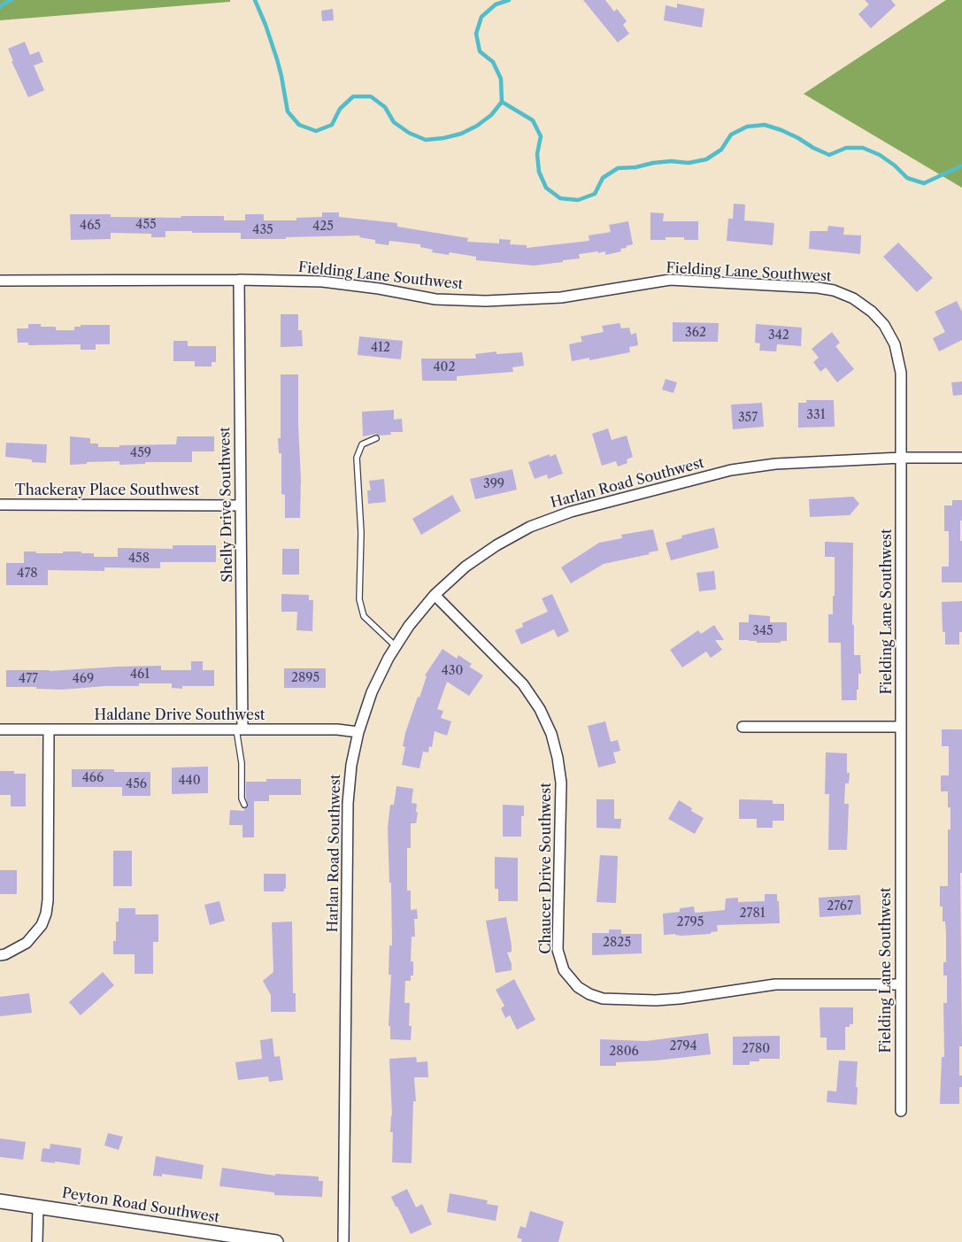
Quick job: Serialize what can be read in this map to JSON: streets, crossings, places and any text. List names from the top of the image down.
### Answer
{
  "streets": {
    "street": [
      "Fielding Lane Southwest",
      "Harlan Road Southwest",
      "Thackeray Place Southwest",
      "Shelly Drive Southwest",
      "Haldane Drive Southwest",
      "Chaucer Drive Southwest",
      "Peyton Road Southwest"
    ]
  },
  "crossings": [
    ["Fielding Lane Southwest", "Harlan Road Southwest"],
    ["Fielding Lane Southwest", "Shelly Drive Southwest"],
    ["Fielding Lane Southwest", "Chaucer Drive Southwest"],
    ["Harlan Road Southwest", "Haldane Drive Southwest"],
    ["Harlan Road Southwest", "Chaucer Drive Southwest"],
    ["Thackeray Place Southwest", "Shelly Drive Southwest"],
    ["Shelly Drive Southwest", "Haldane Drive Southwest"]
  ],
  "house_numbers": [
    "455",
    "465",
    "425",
    "435",
    "362",
    "342",
    "412",
    "402",
    "331",
    "357",
    "459",
    "399",
    "458",
    "478",
    "345",
    "430",
    "461",
    "2895",
    "477",
    "469",
    "466",
    "440",
    "456",
    "2767",
    "2781",
    "2795",
    "2825",
    "2794",
    "2780",
    "2806"
  ]
}
